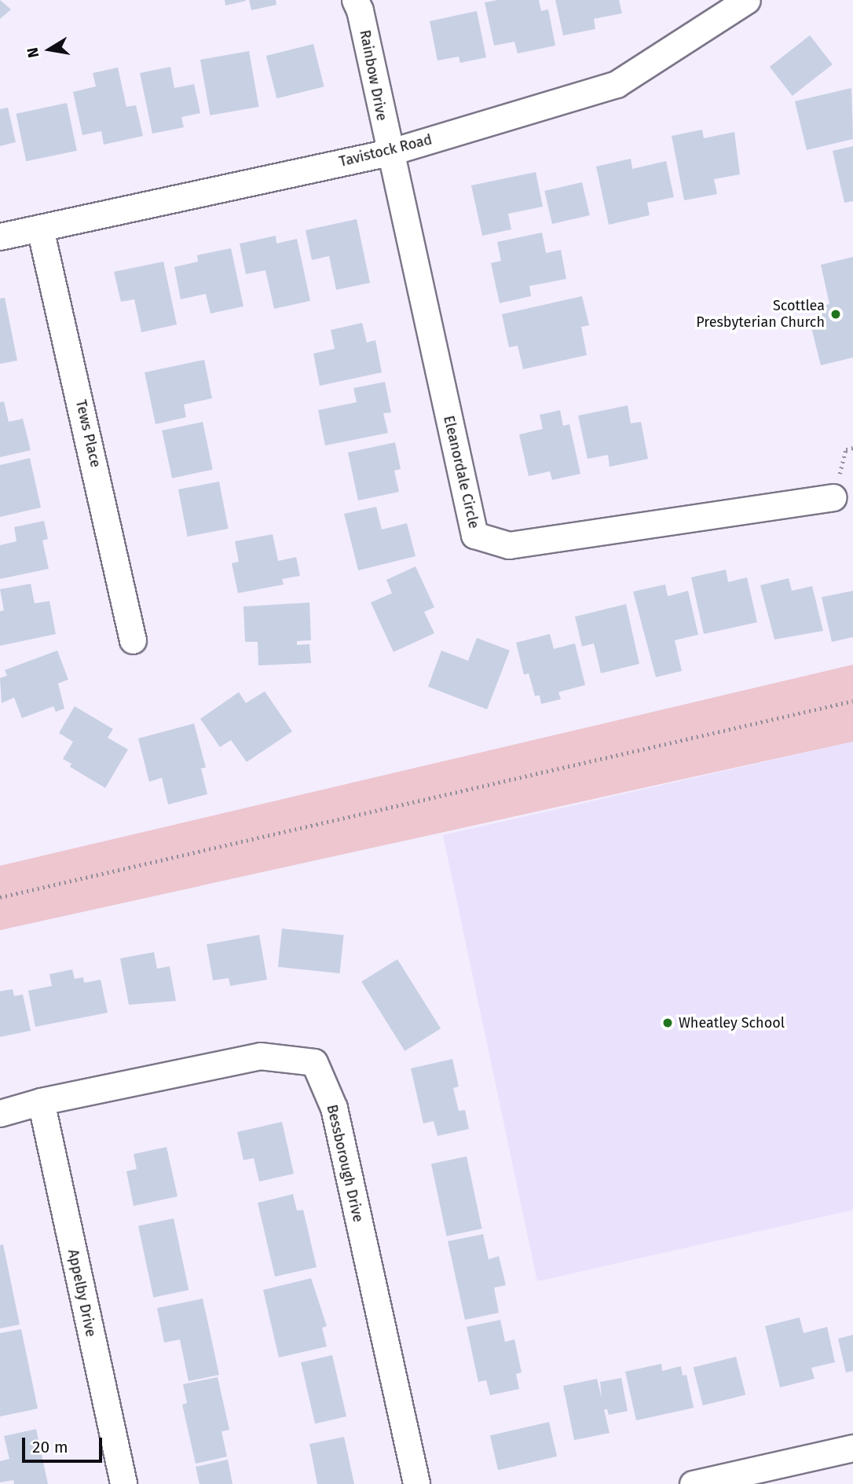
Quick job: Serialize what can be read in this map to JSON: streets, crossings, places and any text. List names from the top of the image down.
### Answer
{
  "streets": {
    "street": [
      "Rainbow Drive",
      "Tavistock Road",
      "Tews Place",
      "Eleanordale Circle",
      "Bessborough Drive",
      "Appelby Drive"
    ]
  },
  "crossings": [
    ["Rainbow Drive", "Tavistock Road"],
    ["Rainbow Drive", "Eleanordale Circle"],
    ["Tavistock Road", "Tews Place"],
    ["Tavistock Road", "Eleanordale Circle"],
    ["Bessborough Drive", "Appelby Drive"]
  ],
  "places": ["Scottlea Presbyterian Church", "Wheatley School"],
  "scale_bar": "20 m",
  "north": "left"
}
